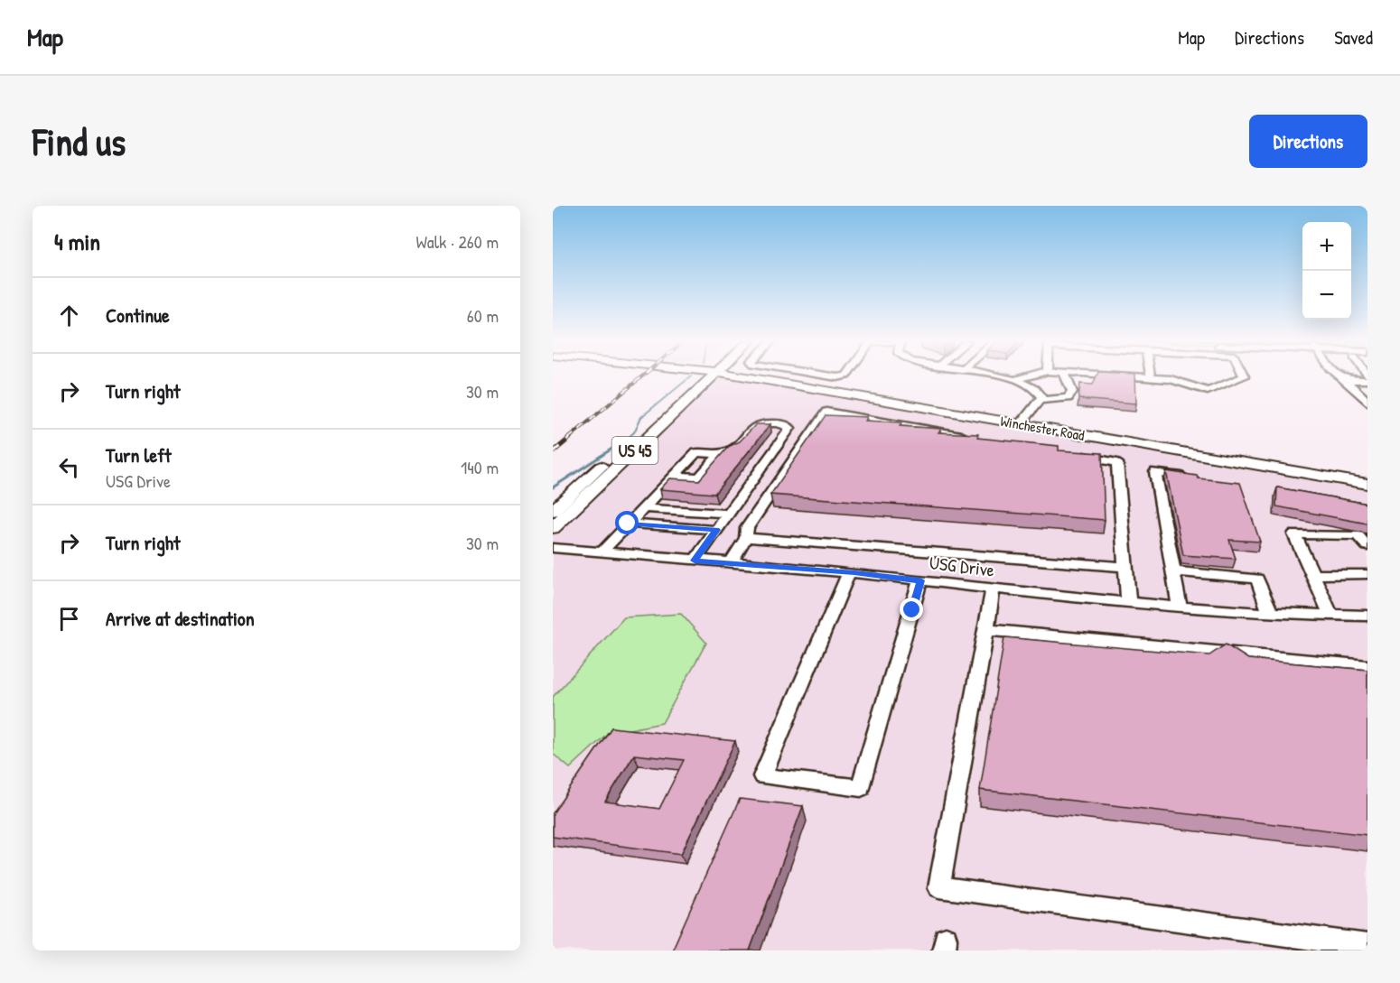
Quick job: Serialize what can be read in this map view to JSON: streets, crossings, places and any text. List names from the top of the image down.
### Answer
{
  "streets": {
    "main road": ["Winchester Road", "US 45"],
    "street": ["USG Drive"]
  },
  "page": {
    "header": "Map",
    "nav": ["Map", "Directions", "Saved"],
    "buttons": "Directions",
    "title": "Find us",
    "heading": ["4 min", "Walk · 260 m"],
    "map_buttons": ["+", "−"],
    "list": [
      ["Continue", "60 m"],
      ["Turn right", "30 m"],
      ["Turn left", "USG Drive", "140 m"],
      ["Turn right", "30 m"],
      "Arrive at destination"
    ]
  }
}
